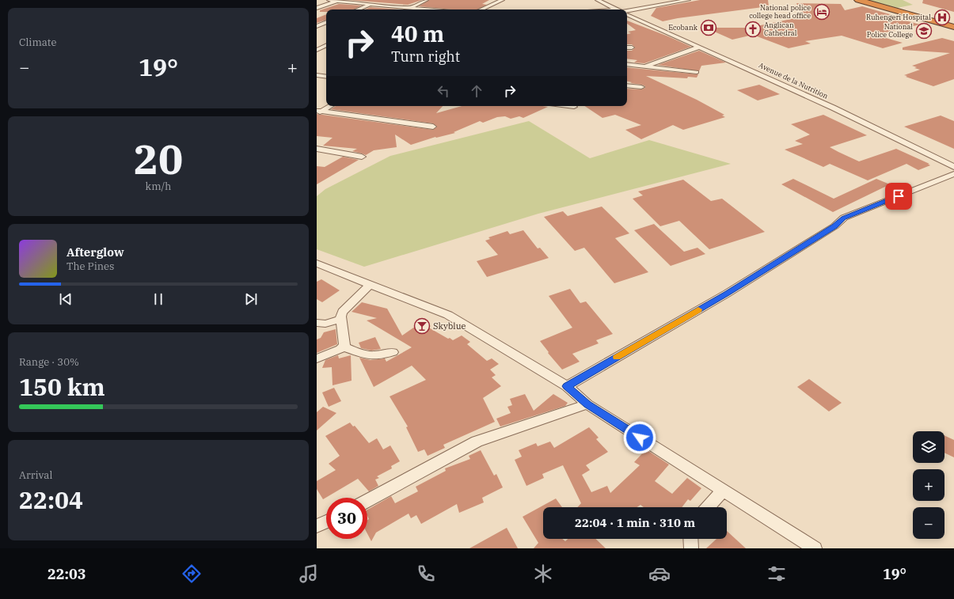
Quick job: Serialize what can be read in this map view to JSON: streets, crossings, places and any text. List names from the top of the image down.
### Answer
{
  "streets": {
    "street": ["Avenue de la Nutrition"]
  },
  "places": {
    "hotel": ["National police college head office"],
    "hospital": ["Ruhengeri Hospital"],
    "bank": ["Ecobank"],
    "church": ["Anglican Cathedral"],
    "school or university": ["National Police College"],
    "bar": ["Skyblue"]
  },
  "page": {
    "tile": [
      "Climate",
      ["20", "km/h"],
      ["Range · 30%", "150 km"],
      ["Arrival", "22:04"]
    ],
    "turn": ["40 m", "Turn right"],
    "heat": ["−", "19°", "+"],
    "song": ["Afterglow", "The Pines"],
    "map_buttons": ["+", "−"],
    "limit": "30",
    "trip": "22:04 · 1 min · 310 m",
    "tabs": ["22:03", "19°"]
  }
}
